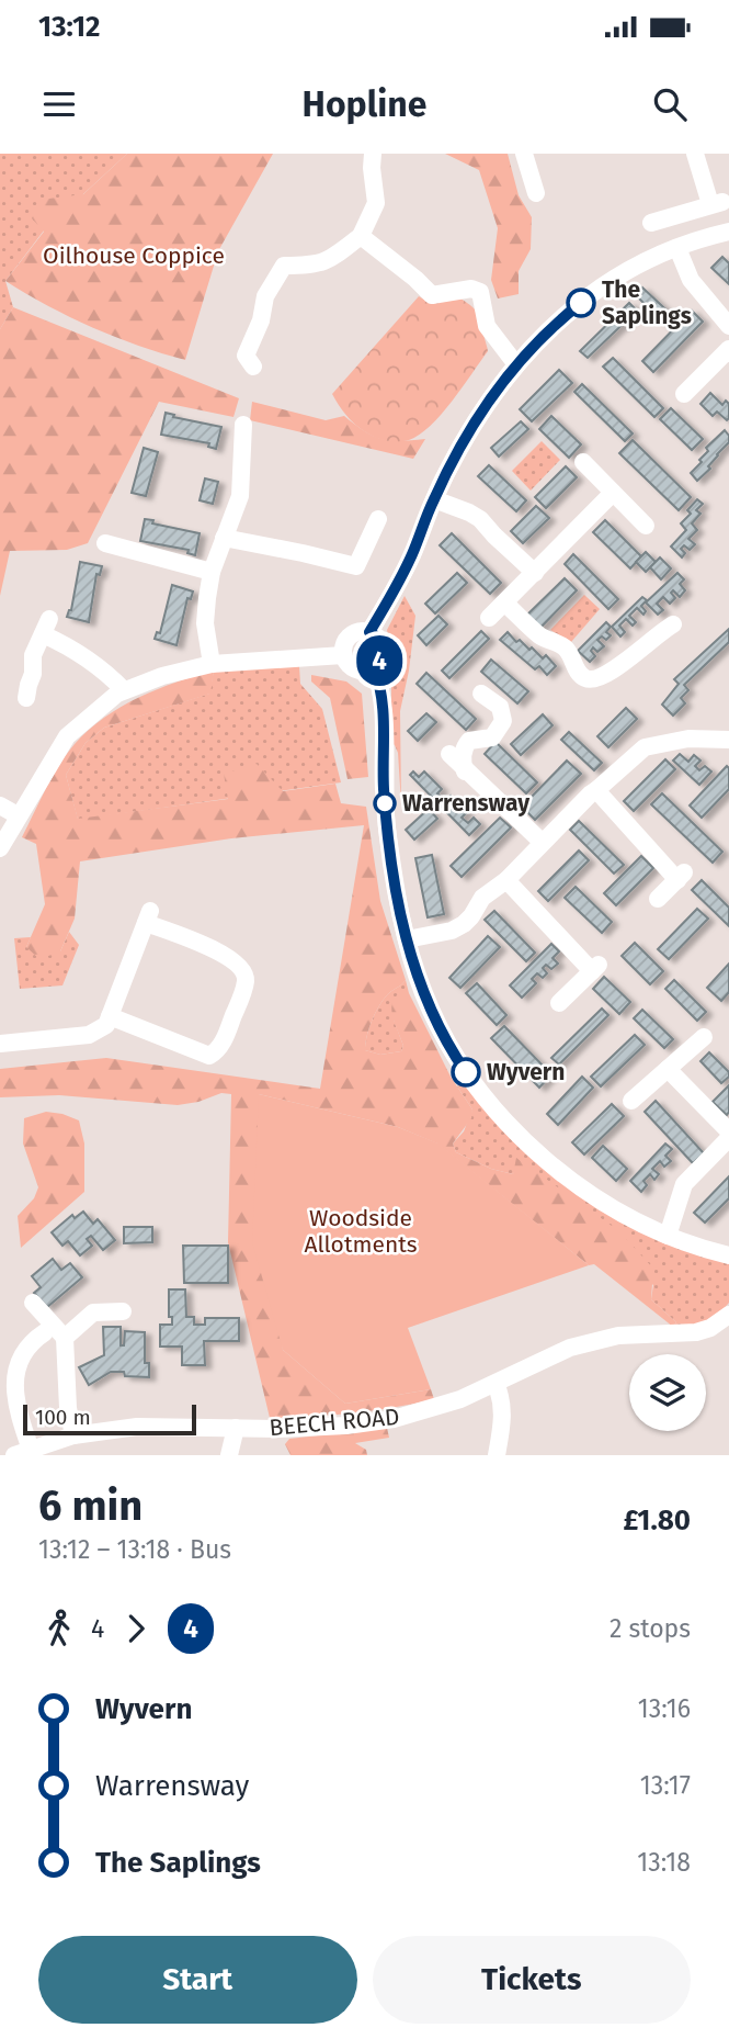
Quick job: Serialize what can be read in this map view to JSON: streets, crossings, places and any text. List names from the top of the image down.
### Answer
{
  "streets": {
    "street": ["BEECH ROAD"]
  },
  "parks": ["Oilhouse Coppice", "Woodside Allotments"],
  "places": ["The Saplings", "Warrensway", "Wyvern"],
  "lines": ["bus line 4"],
  "scale_bar": "100 m",
  "page": {
    "status": "13:12",
    "header": "Hopline",
    "on_map": "4",
    "scale": "100 m",
    "heading": ["6 min", "13:12 – 13:18 · Bus", "£1.80"],
    "legs": ["4", "4", "2 stops"],
    "list": [
      {
        "name": "Wyvern",
        "value": "13:16"
      },
      {
        "name": "Warrensway",
        "value": "13:17"
      },
      {
        "name": "The Saplings",
        "value": "13:18"
      }
    ],
    "buttons": ["Start", "Tickets"]
  }
}
